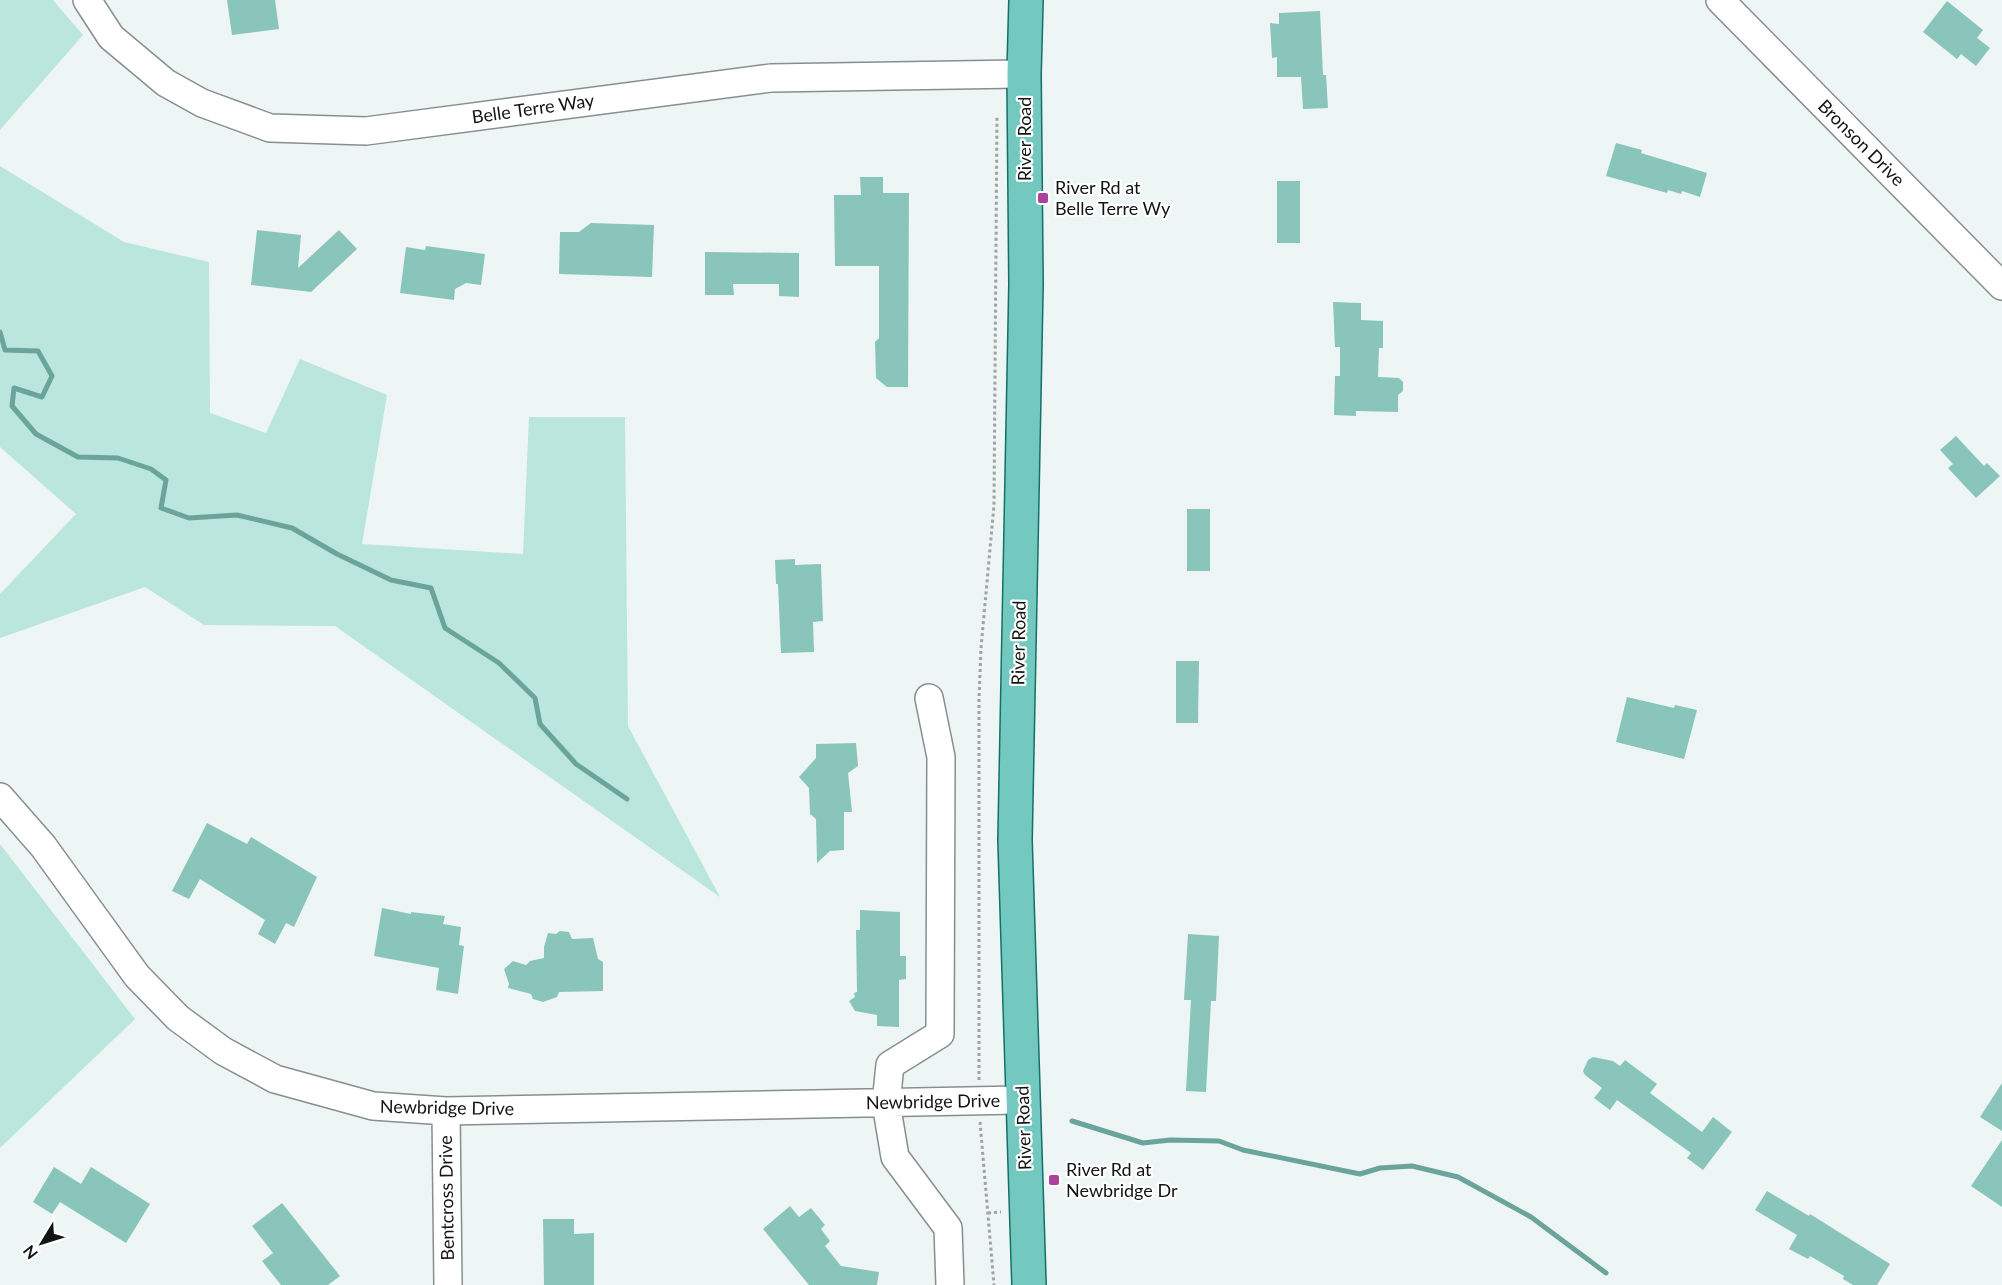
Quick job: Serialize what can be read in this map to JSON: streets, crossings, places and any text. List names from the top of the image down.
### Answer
{
  "streets": {
    "main road": ["River Road"],
    "street": [
      "Belle Terre Way",
      "Bronson Drive",
      "Newbridge Drive",
      "Bentcross Drive"
    ]
  },
  "crossings": [
    ["Belle Terre Way", "River Road"],
    ["River Road", "Newbridge Drive"],
    ["Newbridge Drive", "Bentcross Drive"]
  ],
  "places": {
    "transit": ["River Rd at Belle Terre Wy", "River Rd at Newbridge Dr"]
  },
  "north": "bottom left"
}
